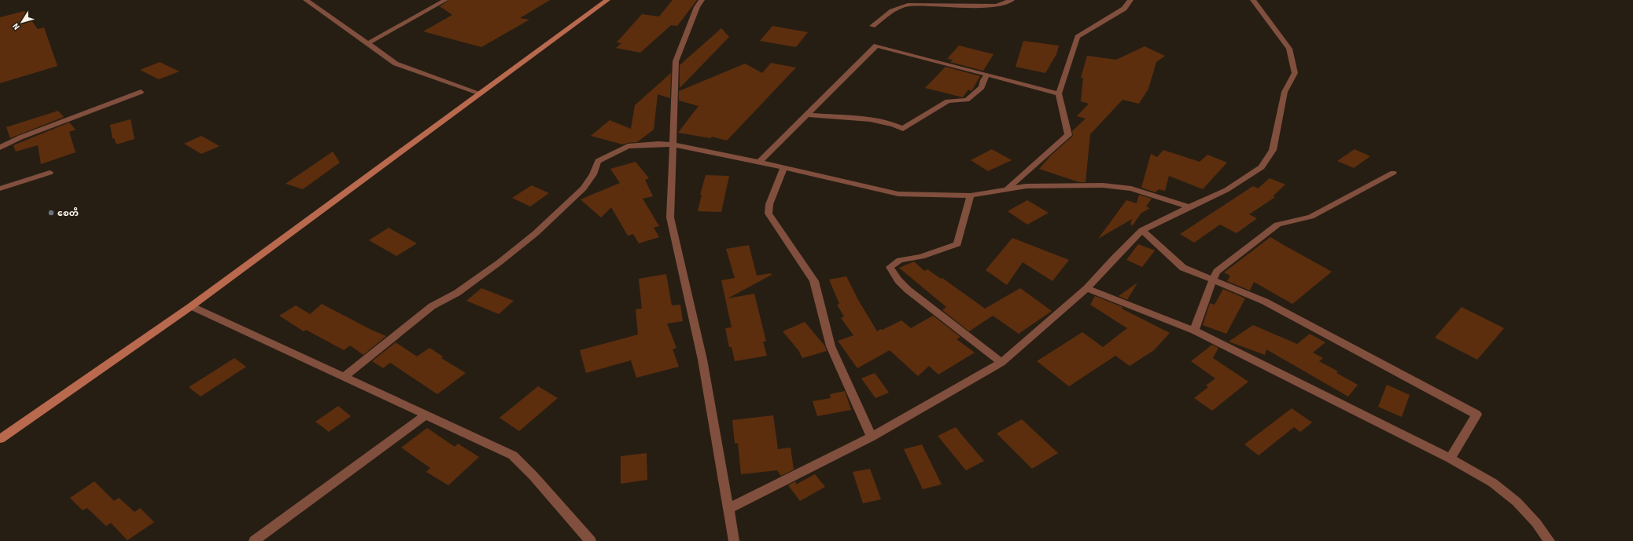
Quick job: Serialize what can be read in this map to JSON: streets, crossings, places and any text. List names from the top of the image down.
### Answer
{
  "places": ["စေတီ"],
  "north": "bottom left"
}
